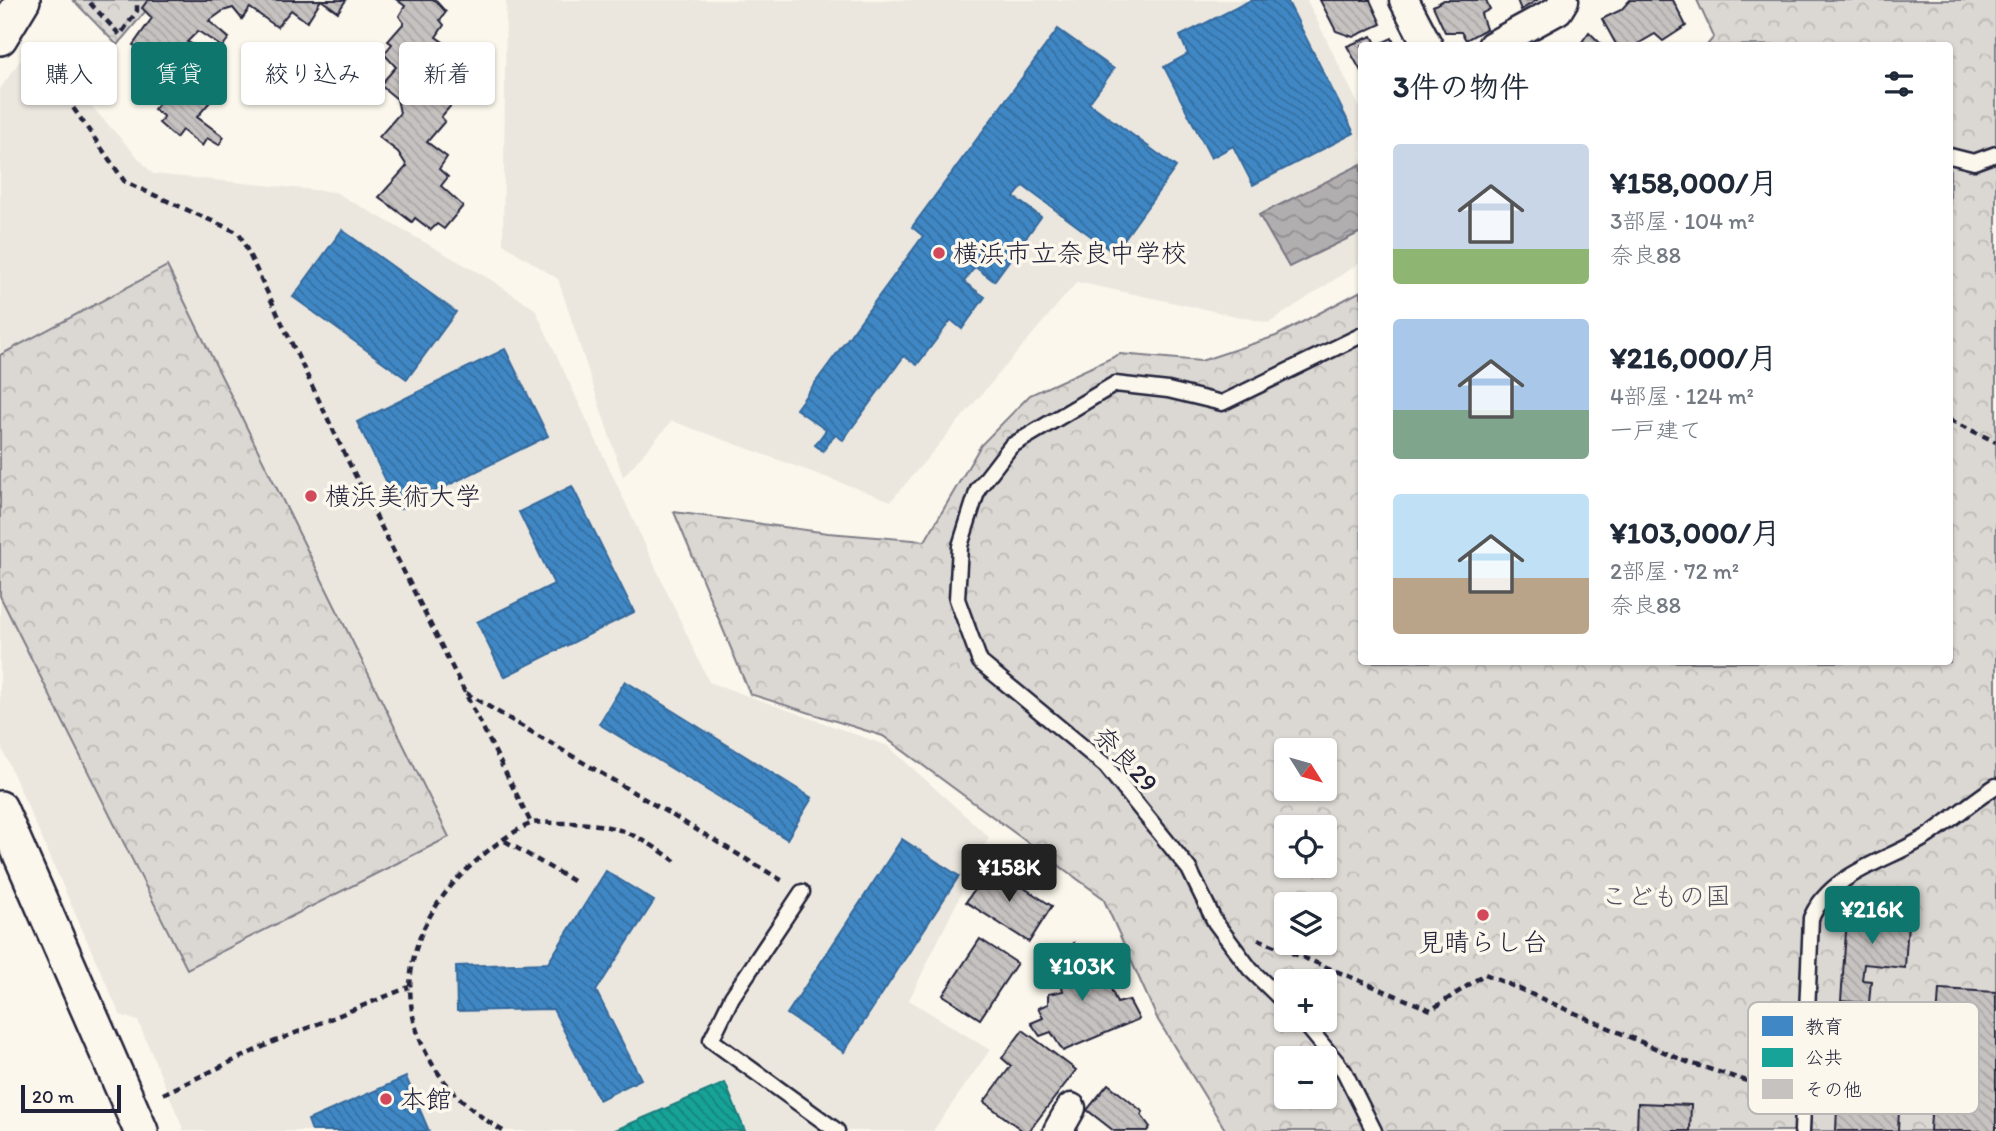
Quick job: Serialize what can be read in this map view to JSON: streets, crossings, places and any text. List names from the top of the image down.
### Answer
{
  "streets": {
    "lane": ["奈良29"]
  },
  "parks": ["こどもの国"],
  "places": [
    "横浜市立奈良中学校",
    "横浜美術大学",
    "見晴らし台",
    "本館"
  ],
  "legend": ["教育", "公共", "その他"],
  "scale_bar": "20 m",
  "north": "bottom right",
  "page": {
    "chip": [
      "購入",
      "賃貸",
      "絞り込み",
      "新着"
    ],
    "heading": "3件の物件",
    "list": [
      {
        "name": "¥158,000/月",
        "note": "3部屋 · 104 m² · 奈良88"
      },
      {
        "name": "¥216,000/月",
        "note": "4部屋 · 124 m² · 一戸建て"
      },
      {
        "name": "¥103,000/月",
        "note": "2部屋 · 72 m² · 奈良88"
      }
    ],
    "map_buttons": ["+", "−"],
    "price": ["¥158K", "¥216K", "¥103K"],
    "scale": "20 m"
  }
}
